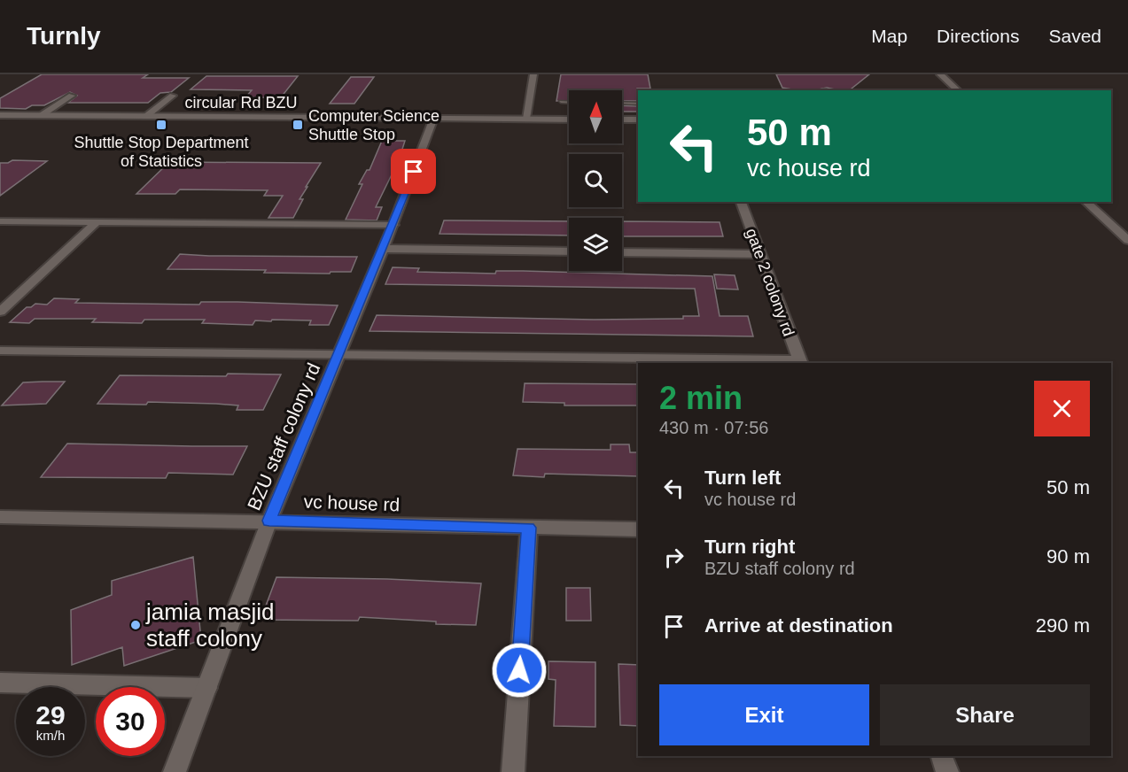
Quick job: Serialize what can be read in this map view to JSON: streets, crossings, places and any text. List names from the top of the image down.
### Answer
{
  "streets": {
    "street": [
      "circular Rd BZU",
      "gate 2 colony rd",
      "BZU staff colony rd",
      "vc house rd"
    ]
  },
  "crossings": [
    ["circular Rd BZU", "BZU staff colony rd"],
    ["BZU staff colony rd", "vc house rd"]
  ],
  "places": {
    "transit": ["Shuttle Stop Department of Statistics", "Computer Science Shuttle Stop"],
    "other": ["jamia masjid staff colony"]
  },
  "north": "top",
  "page": {
    "header": "Turnly",
    "nav": ["Map", "Directions", "Saved"],
    "turn": ["50 m", "vc house rd"],
    "heading": ["2 min", "430 m · 07:56"],
    "list": [
      {
        "name": "Turn left",
        "note": "vc house rd",
        "value": "50 m"
      },
      {
        "name": "Turn right",
        "note": "BZU staff colony rd",
        "value": "90 m"
      },
      {
        "name": "Arrive at destination",
        "value": "290 m"
      }
    ],
    "buttons": ["Exit", "Share"],
    "speed": "29 km/h",
    "limit": "30"
  }
}
